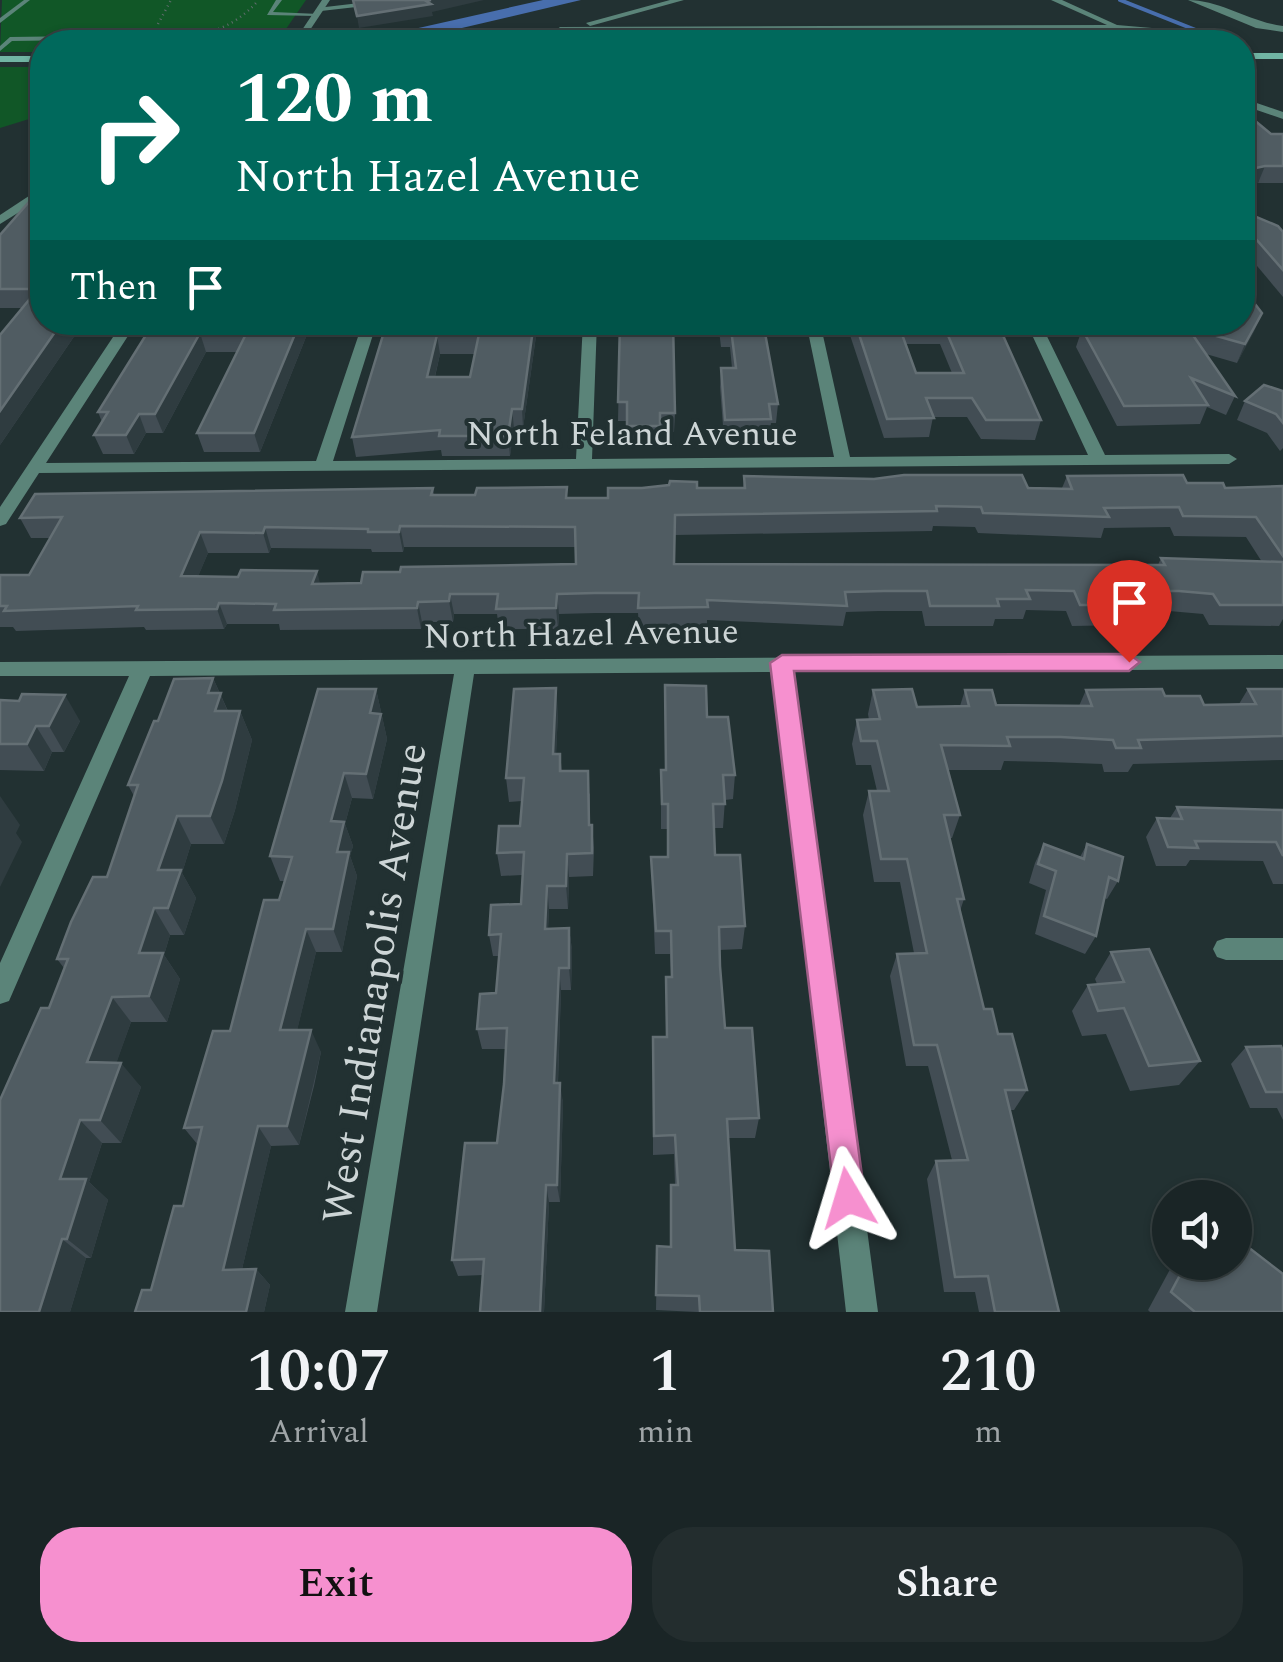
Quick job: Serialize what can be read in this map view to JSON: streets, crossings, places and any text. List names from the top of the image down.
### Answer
{
  "streets": {
    "street": ["North Feland Avenue", "North Hazel Avenue", "West Indianapolis Avenue"]
  },
  "crossings": [
    ["North Hazel Avenue", "West Indianapolis Avenue"]
  ],
  "page": {
    "turn": ["120 m", "North Hazel Avenue"],
    "then": "Then",
    "eta": [
      "10:07",
      "Arrival",
      "1",
      "min",
      "210",
      "m"
    ],
    "buttons": ["Exit", "Share"]
  }
}
